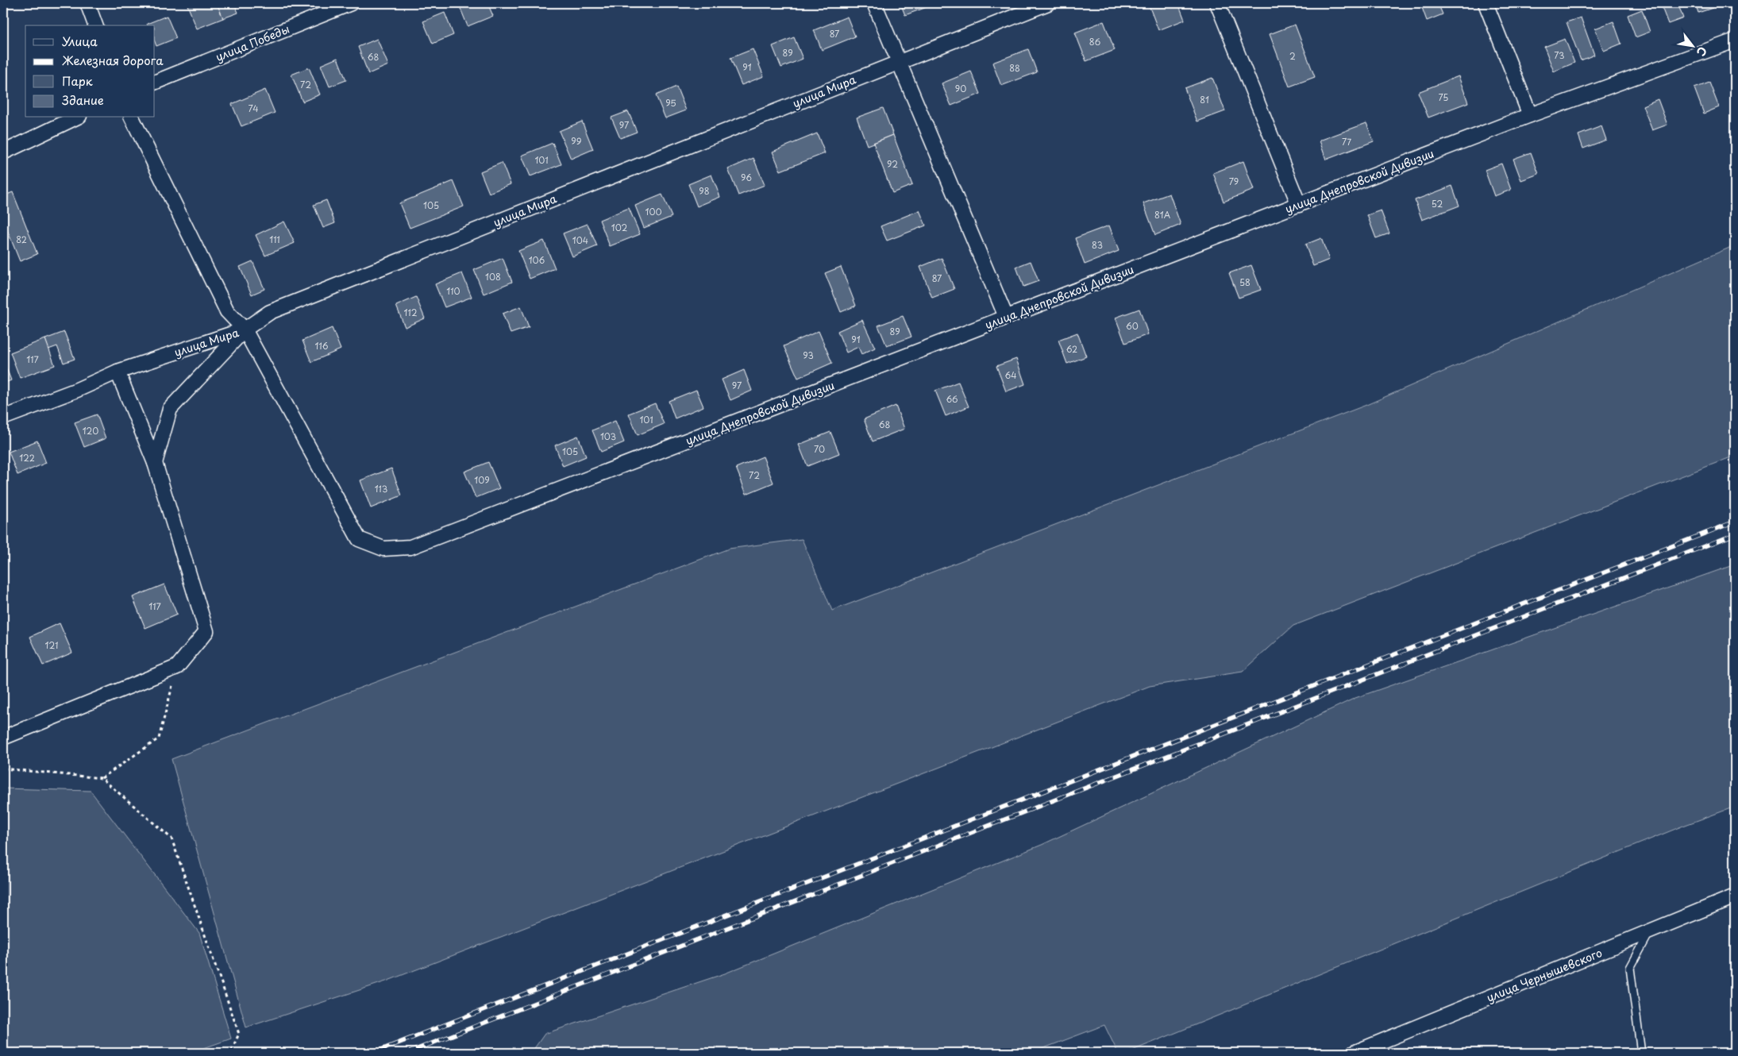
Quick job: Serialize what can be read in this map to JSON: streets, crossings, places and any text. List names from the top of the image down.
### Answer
{
  "streets": {
    "street": [
      "улица Победы",
      "улица Мира",
      "улица Днепровской Дивизии",
      "улица Чернышевского"
    ]
  },
  "crossings": [
    ["улица Мира", "улица Днепровской Дивизии"]
  ],
  "house_numbers": [
    "87",
    "86",
    "89",
    "73",
    "2",
    "68",
    "91",
    "88",
    "72",
    "90",
    "75",
    "81",
    "95",
    "74",
    "97",
    "99",
    "77",
    "101",
    "92",
    "96",
    "79",
    "98",
    "52",
    "105",
    "100",
    "81А",
    "102",
    "82",
    "111",
    "104",
    "83",
    "106",
    "108",
    "87",
    "58",
    "110",
    "112",
    "60",
    "89",
    "91",
    "116",
    "62",
    "93",
    "117",
    "64",
    "97",
    "66",
    "101",
    "68",
    "120",
    "103",
    "70",
    "105",
    "122",
    "72",
    "109",
    "113",
    "117",
    "121"
  ],
  "legend": [
    "Улица",
    "Железная дорога",
    "Парк",
    "Здание"
  ],
  "north": "bottom right"
}
